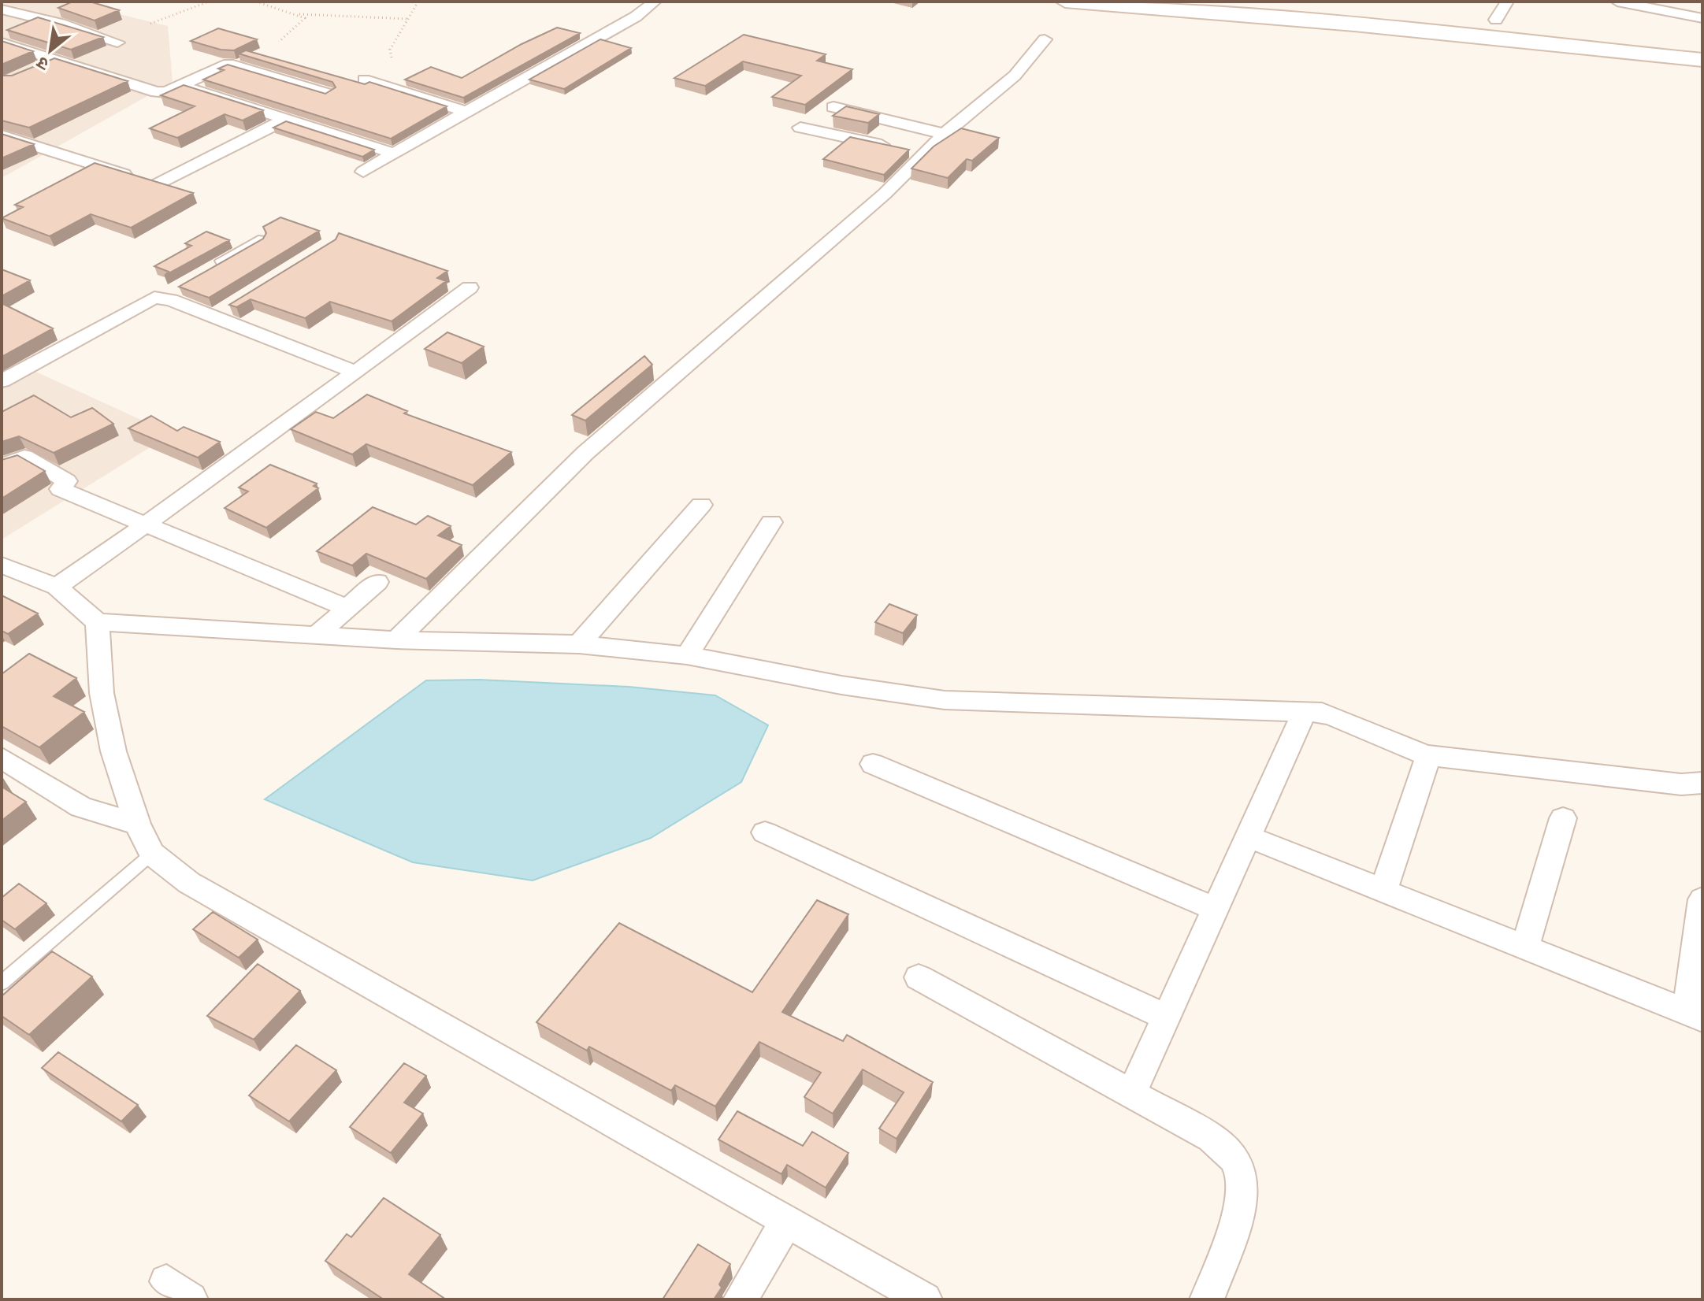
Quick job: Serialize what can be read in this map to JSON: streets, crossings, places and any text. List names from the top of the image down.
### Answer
{
  "north": "bottom left"
}
